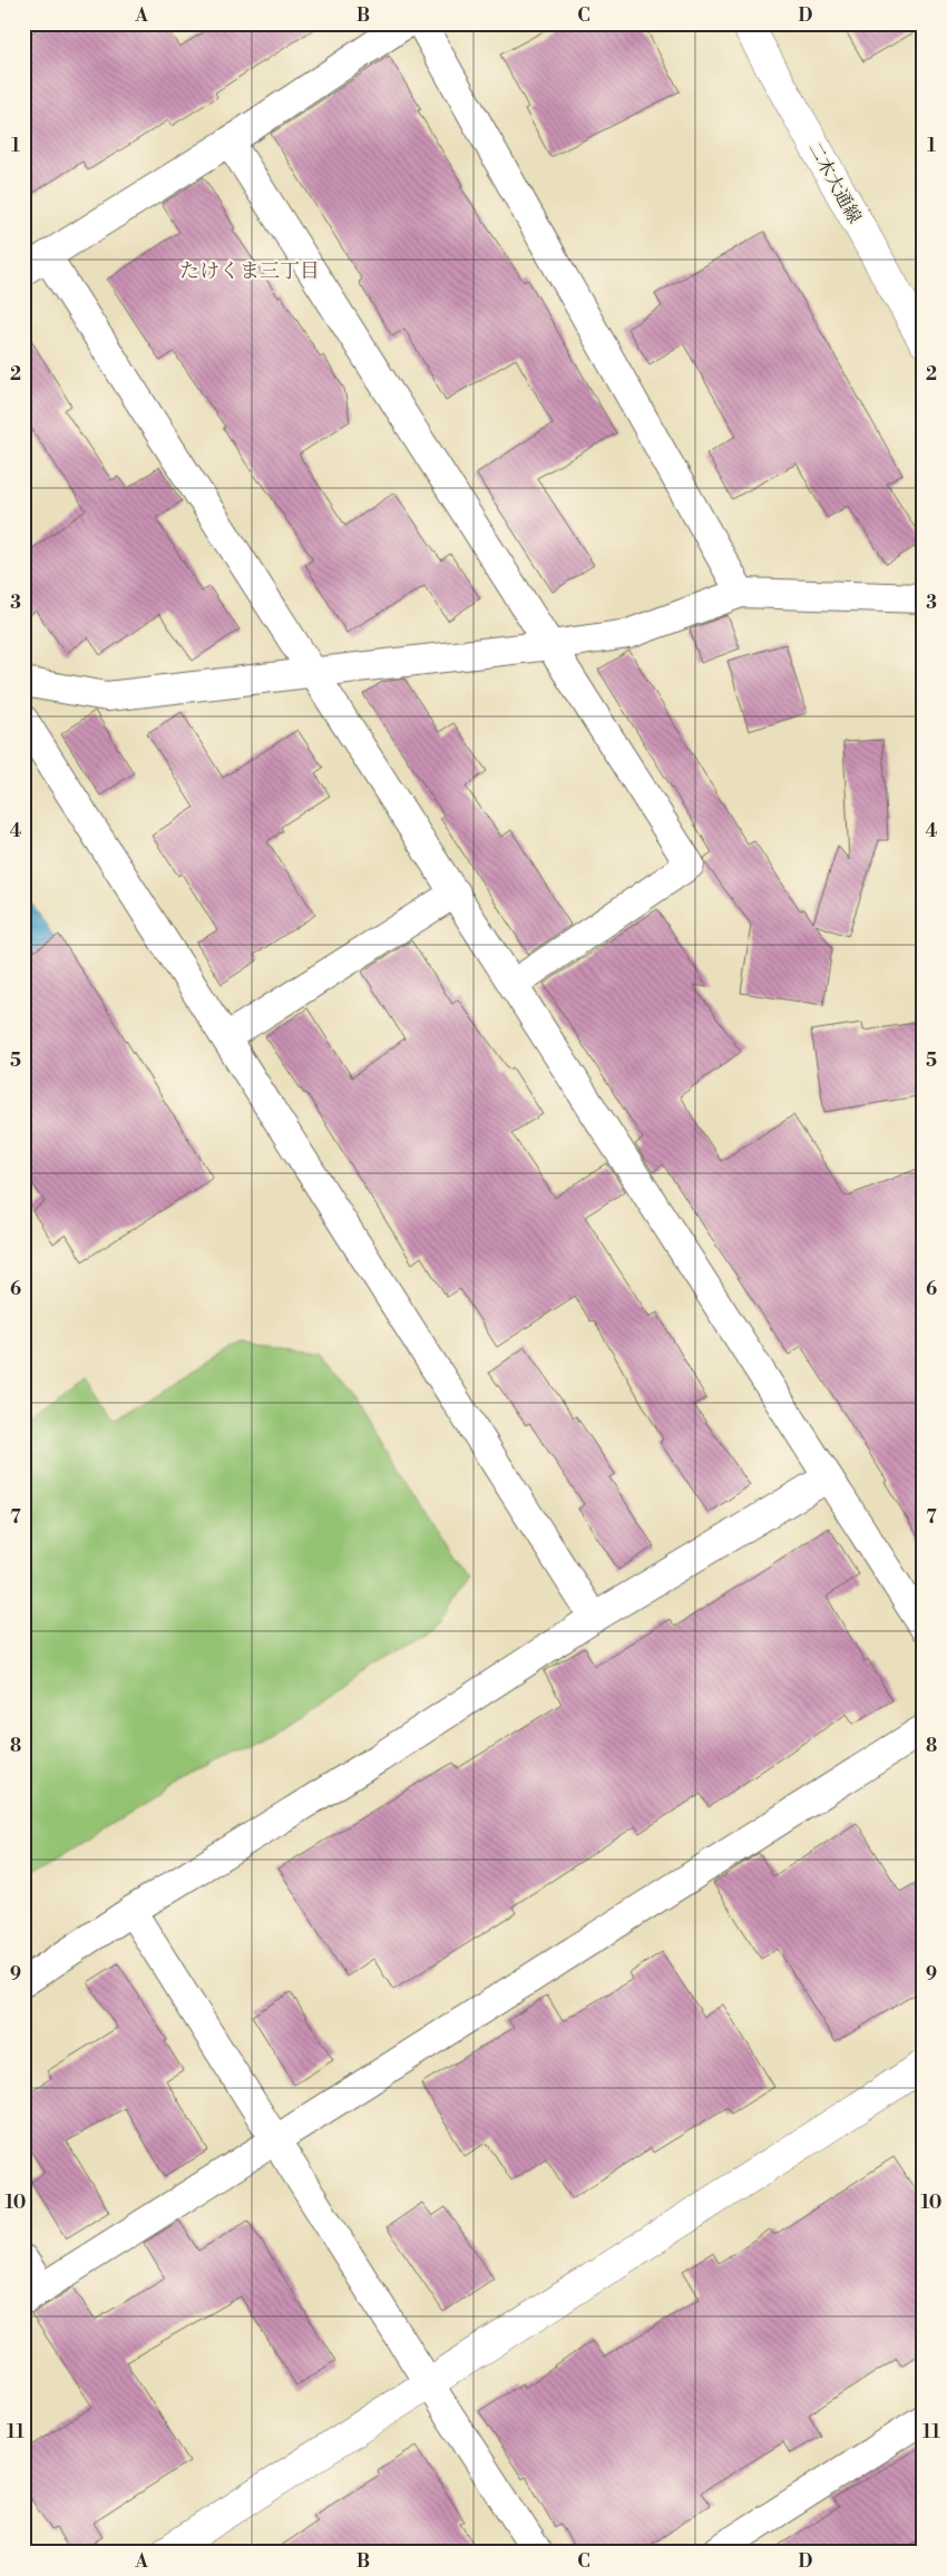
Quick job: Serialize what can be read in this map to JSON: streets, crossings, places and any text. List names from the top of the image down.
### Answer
{
  "streets": {
    "street": ["二木大通線"]
  },
  "districts": ["たけくま三丁目"],
  "grid": {
    "columns": [
      "A",
      "B",
      "C",
      "D"
    ],
    "rows": [
      "1",
      "2",
      "3",
      "4",
      "5",
      "6",
      "7",
      "8",
      "9",
      "10",
      "11"
    ]
  }
}
